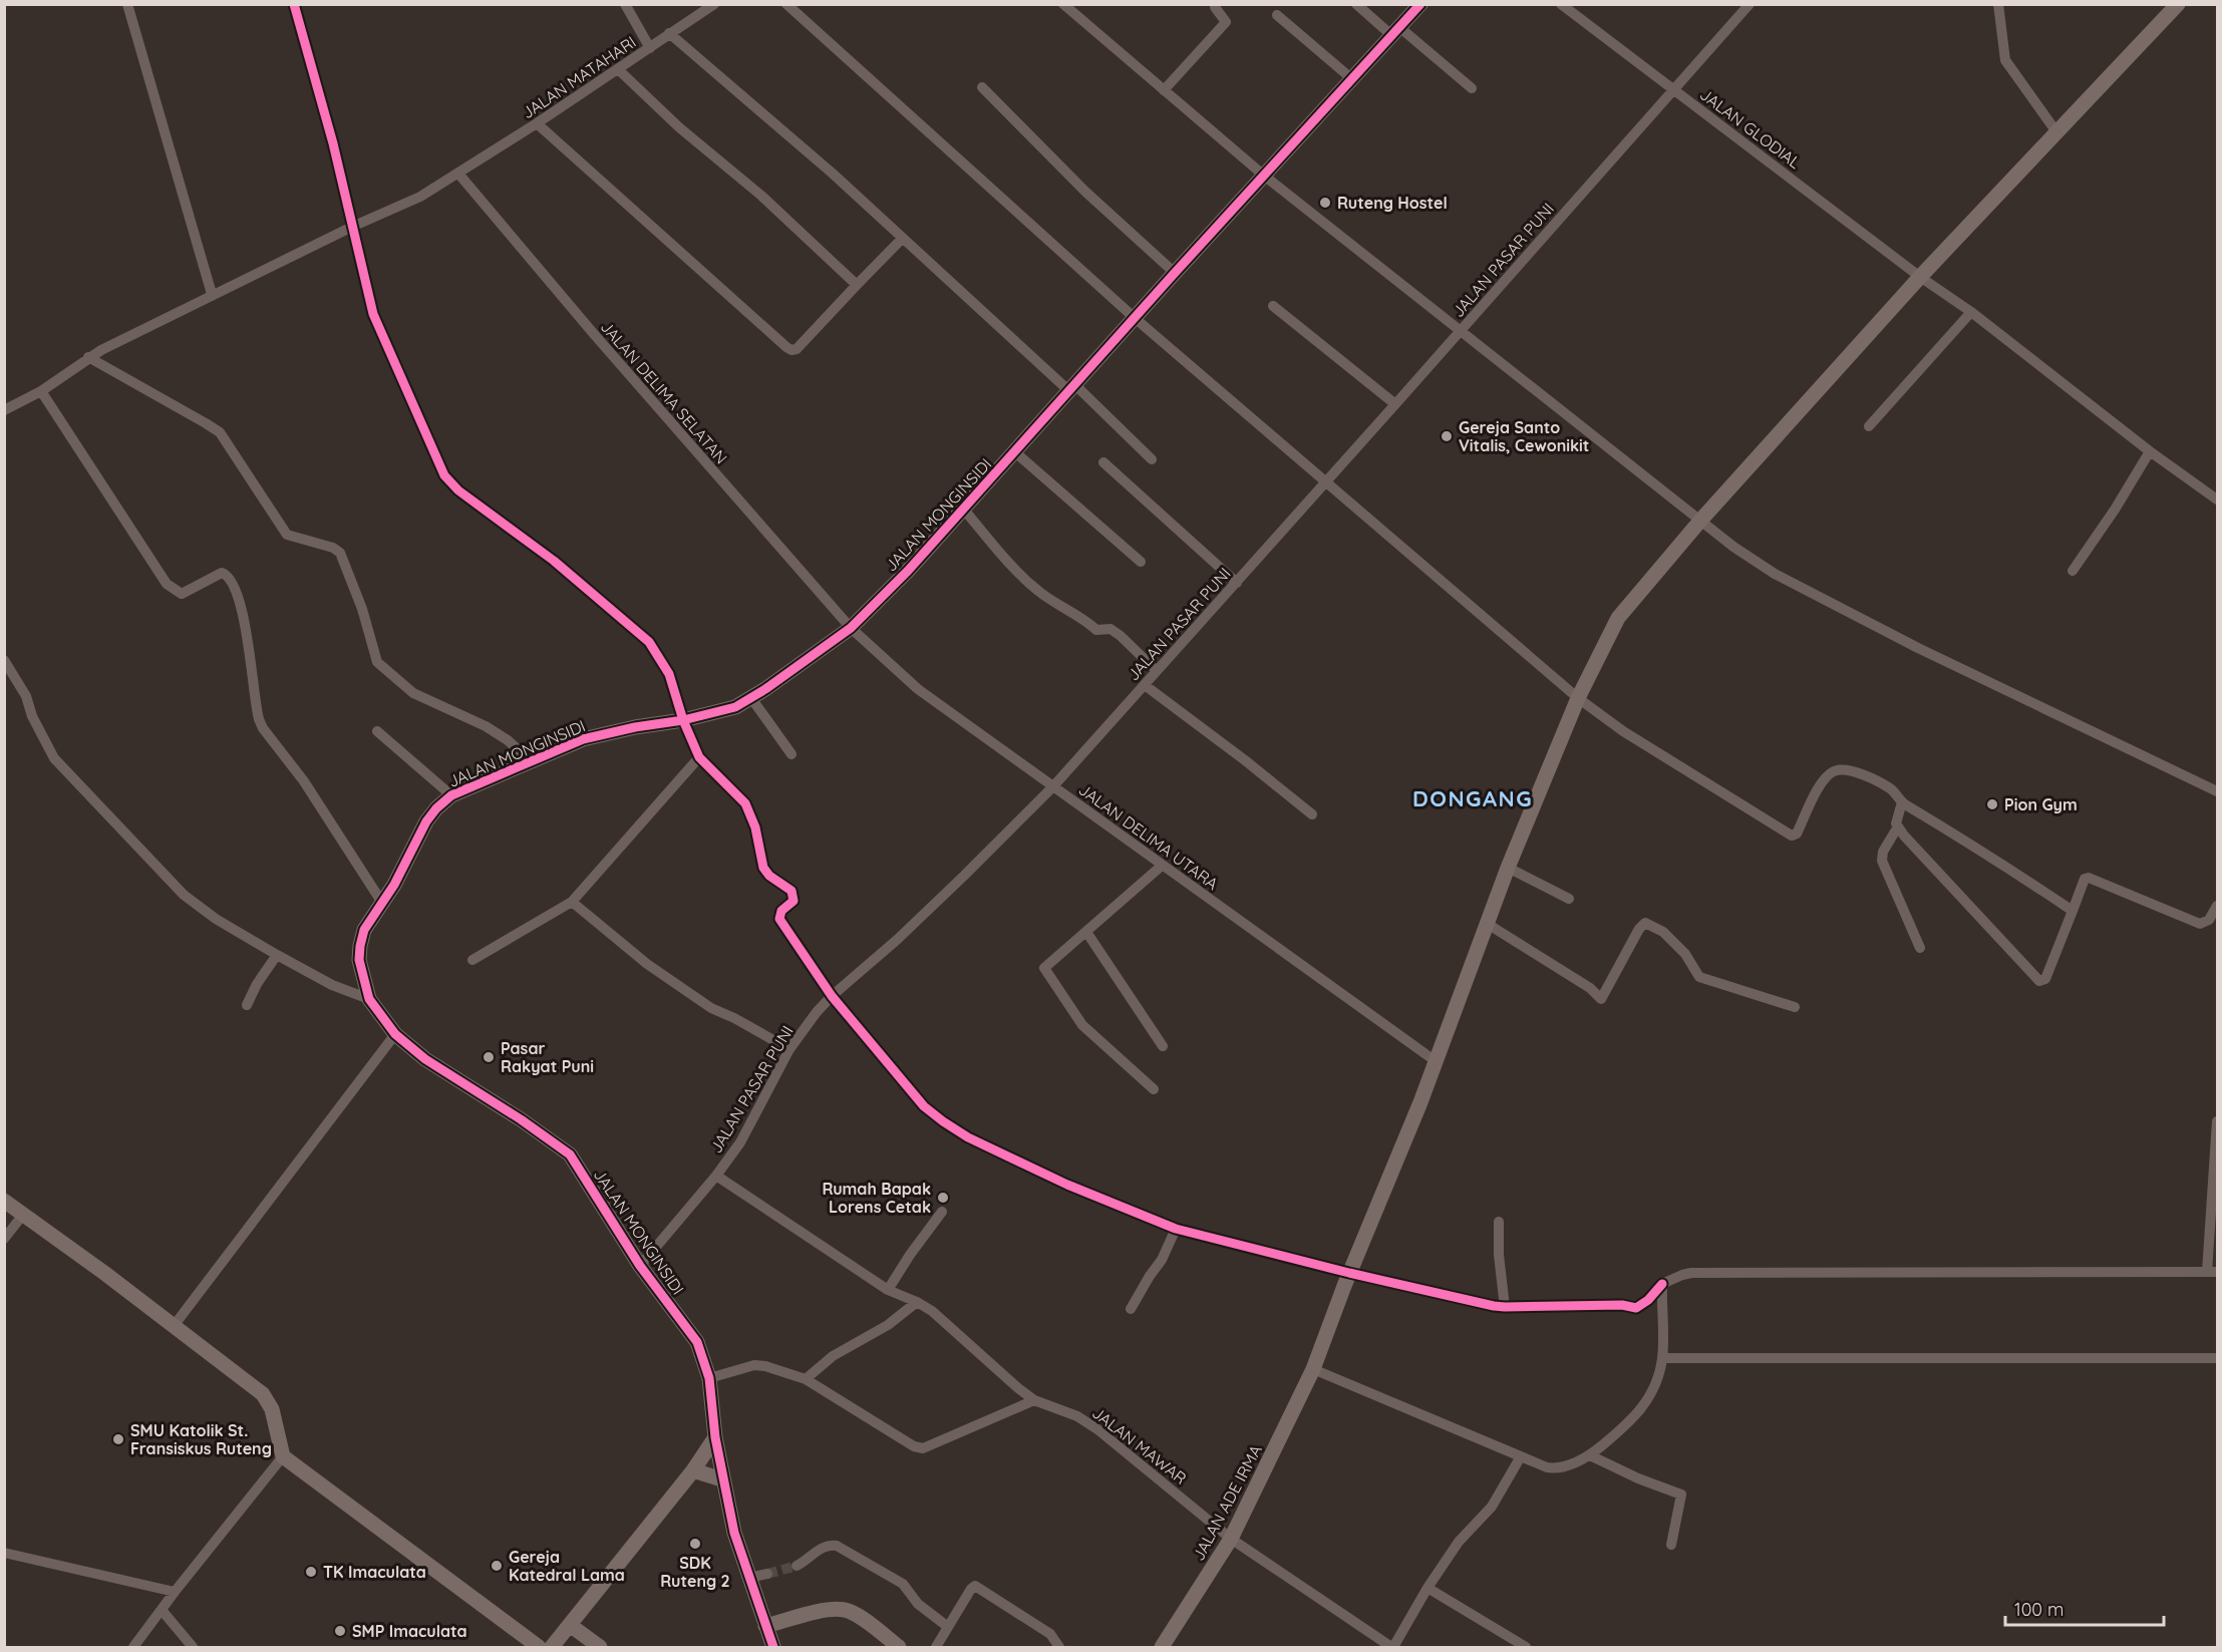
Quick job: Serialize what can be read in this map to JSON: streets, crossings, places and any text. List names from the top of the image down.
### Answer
{
  "streets": {
    "street": [
      "JALAN MATAHARI",
      "JALAN GLODIAL",
      "JALAN PASAR PUNI",
      "JALAN DELIMA SELATAN",
      "JALAN MONGINSIDI",
      "JALAN DELIMA UTARA",
      "JALAN MAWAR",
      "JALAN ADE IRMA"
    ]
  },
  "crossings": [
    ["JALAN MATAHARI", "JALAN DELIMA SELATAN"],
    ["JALAN GLODIAL", "JALAN PASAR PUNI"],
    ["JALAN GLODIAL", "JALAN ADE IRMA"],
    ["JALAN PASAR PUNI", "JALAN MONGINSIDI"],
    ["JALAN PASAR PUNI", "JALAN DELIMA UTARA"],
    ["JALAN PASAR PUNI", "JALAN MAWAR"],
    ["JALAN DELIMA SELATAN", "JALAN MONGINSIDI"],
    ["JALAN DELIMA SELATAN", "JALAN DELIMA UTARA"],
    ["JALAN MONGINSIDI", "JALAN DELIMA UTARA"],
    ["JALAN DELIMA UTARA", "JALAN ADE IRMA"],
    ["JALAN MAWAR", "JALAN ADE IRMA"]
  ],
  "districts": ["DONGANG"],
  "places": [
    "Ruteng Hostel",
    "Gereja Santo Vitalis, Cewonikit",
    "Pion Gym",
    "Pasar Rakyat Puni",
    "Rumah Bapak Lorens Cetak",
    "SMU Katolik St. Fransiskus Ruteng",
    "SDK Ruteng 2",
    "Gereja Katedral Lama",
    "TK Imaculata",
    "SMP Imaculata"
  ],
  "scale_bar": "100 m"
}
